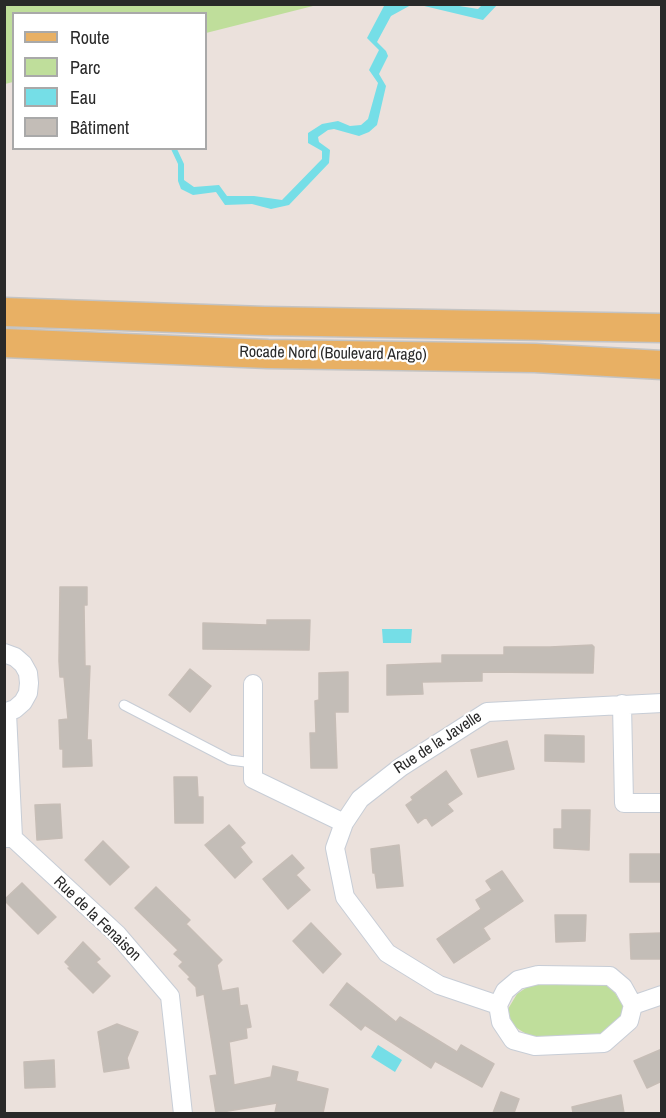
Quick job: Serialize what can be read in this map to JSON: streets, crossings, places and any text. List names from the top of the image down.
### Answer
{
  "streets": {
    "main road": ["Rocade Nord (Boulevard Arago)"],
    "street": ["Rue de la Javelle", "Rue de la Fenaison"]
  },
  "legend": [
    "Route",
    "Parc",
    "Eau",
    "Bâtiment"
  ]
}
